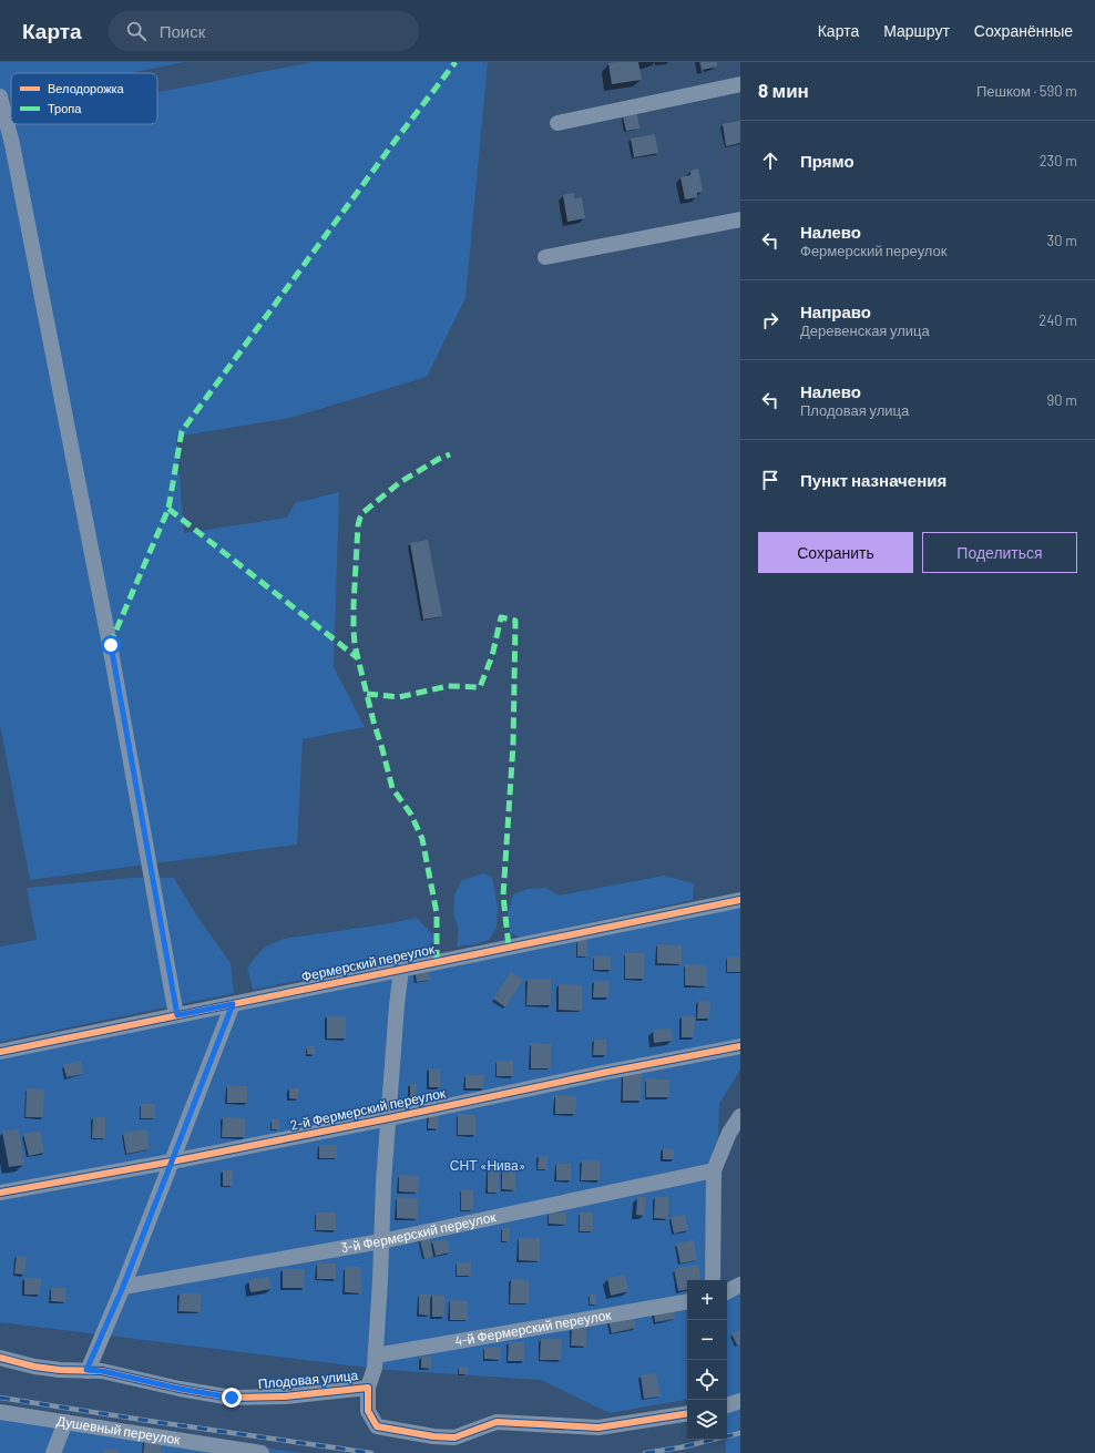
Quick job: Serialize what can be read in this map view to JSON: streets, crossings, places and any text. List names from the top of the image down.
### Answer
{
  "streets": {
    "street": [
      "Фермерский переулок",
      "2-й Фермерский переулок",
      "3-й Фермерский переулок",
      "4-й Фермерский переулок",
      "Плодовая улица",
      "Душевный переулок"
    ]
  },
  "parks": ["СНТ «Нива»"],
  "legend": ["Велодорожка", "Тропа"],
  "page": {
    "header": "Карта",
    "search": "Поиск",
    "nav": ["Карта", "Маршрут", "Сохранённые"],
    "heading": ["8 мин", "Пешком · 590 m"],
    "list": [
      ["Прямо", "230 m"],
      ["Налево", "Фермерский переулок", "30 m"],
      ["Направо", "Деревенская улица", "240 m"],
      ["Налево", "Плодовая улица", "90 m"],
      "Пункт назначения"
    ],
    "buttons": ["Сохранить", "Поделиться"],
    "map_buttons": ["+", "−"]
  }
}
